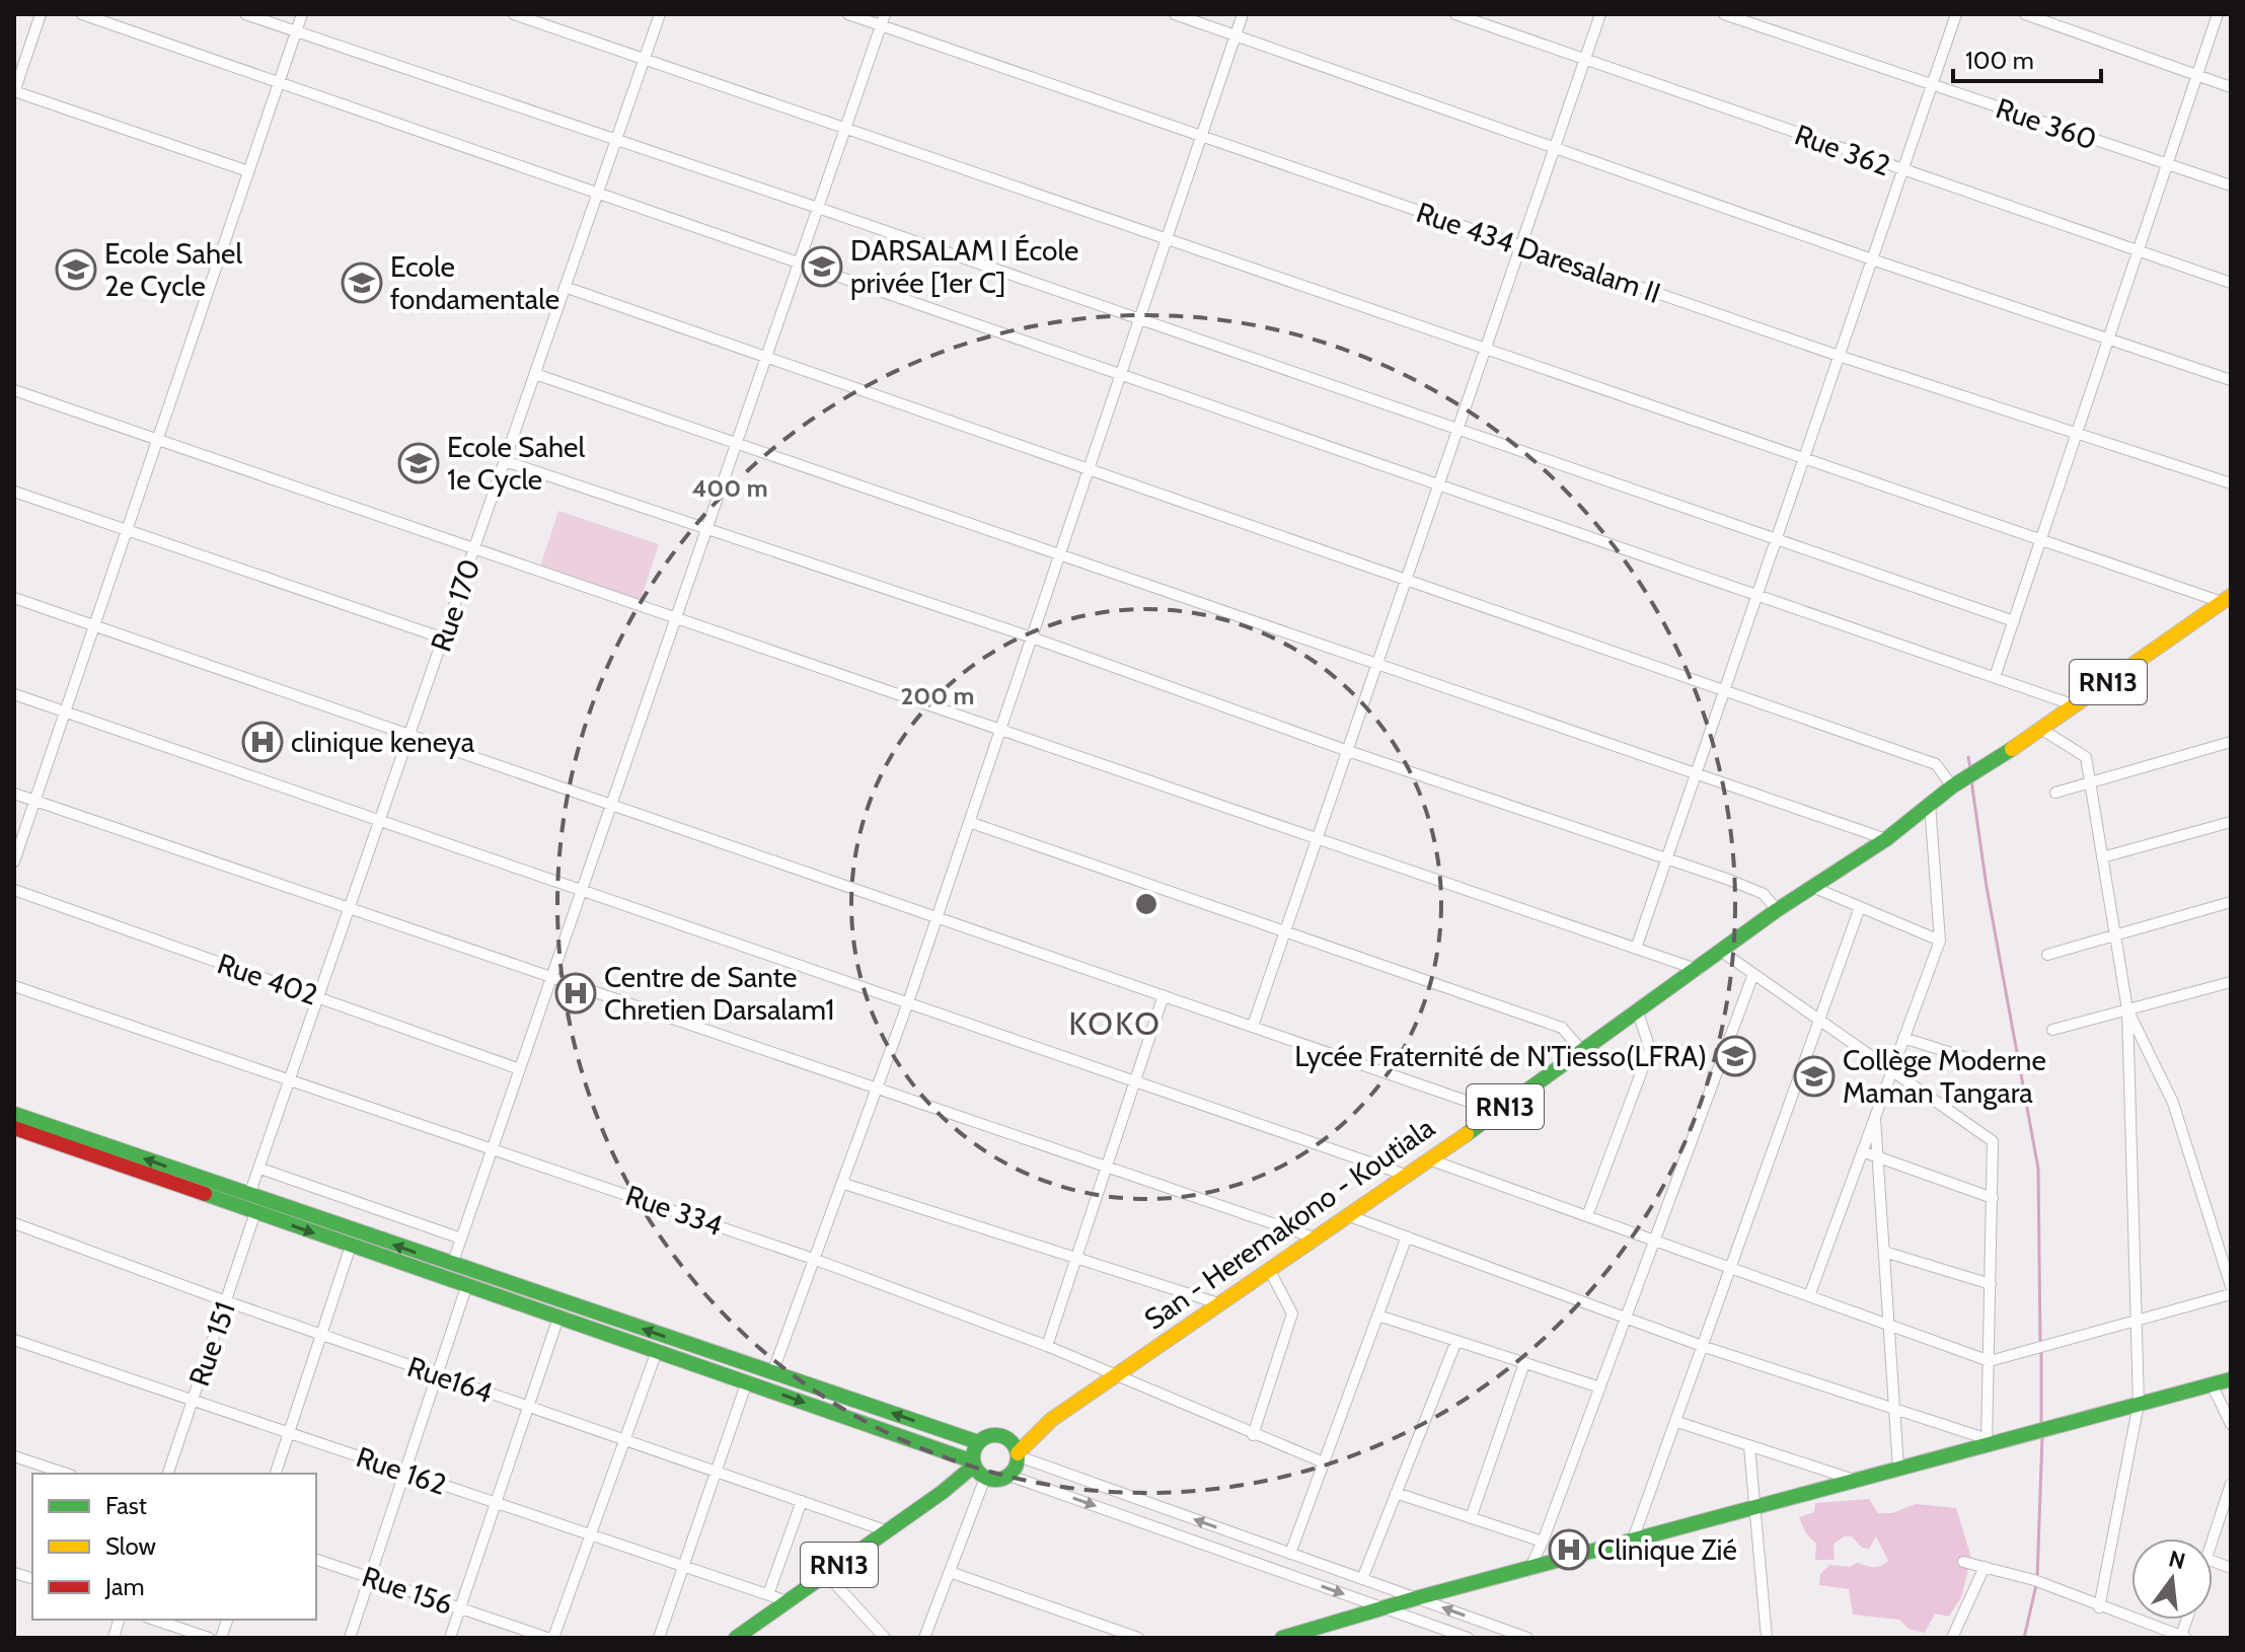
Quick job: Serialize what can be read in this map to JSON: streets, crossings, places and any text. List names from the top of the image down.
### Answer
{
  "streets": {
    "main road": ["RN13", "San - Heremakono - Koutiala"],
    "street": [
      "Rue 360",
      "Rue 362",
      "Rue 434 Daresalam II",
      "Rue 170",
      "Rue 402",
      "Rue 334",
      "Rue 151",
      "Rue164",
      "Rue 162",
      "Rue 156"
    ]
  },
  "crossings": [
    ["Rue 170", "Rue 402"],
    ["Rue 170", "Rue 334"],
    ["RN13", "San - Heremakono - Koutiala"],
    ["RN13", "Rue164"],
    ["RN13", "Rue 162"],
    ["Rue 334", "San - Heremakono - Koutiala"],
    ["Rue 151", "Rue164"],
    ["Rue 151", "Rue 162"]
  ],
  "districts": ["KOKO"],
  "places": {
    "school or university": [
      "DARSALAM I École privée [1er C]",
      "Ecole Sahel 2e Cycle",
      "Ecole fondamentale",
      "Ecole Sahel 1e Cycle",
      "Lycée Fraternité de N'Tiesso(LFRA)",
      "Collège Moderne Maman Tangara"
    ],
    "hospital": ["clinique keneya", "Centre de Sante Chretien Darsalam1", "Clinique Zié"]
  },
  "legend": ["Fast", "Slow", "Jam"],
  "scale_bar": "100 m",
  "north": "top",
  "rings": ["400 m", "200 m"]
}
